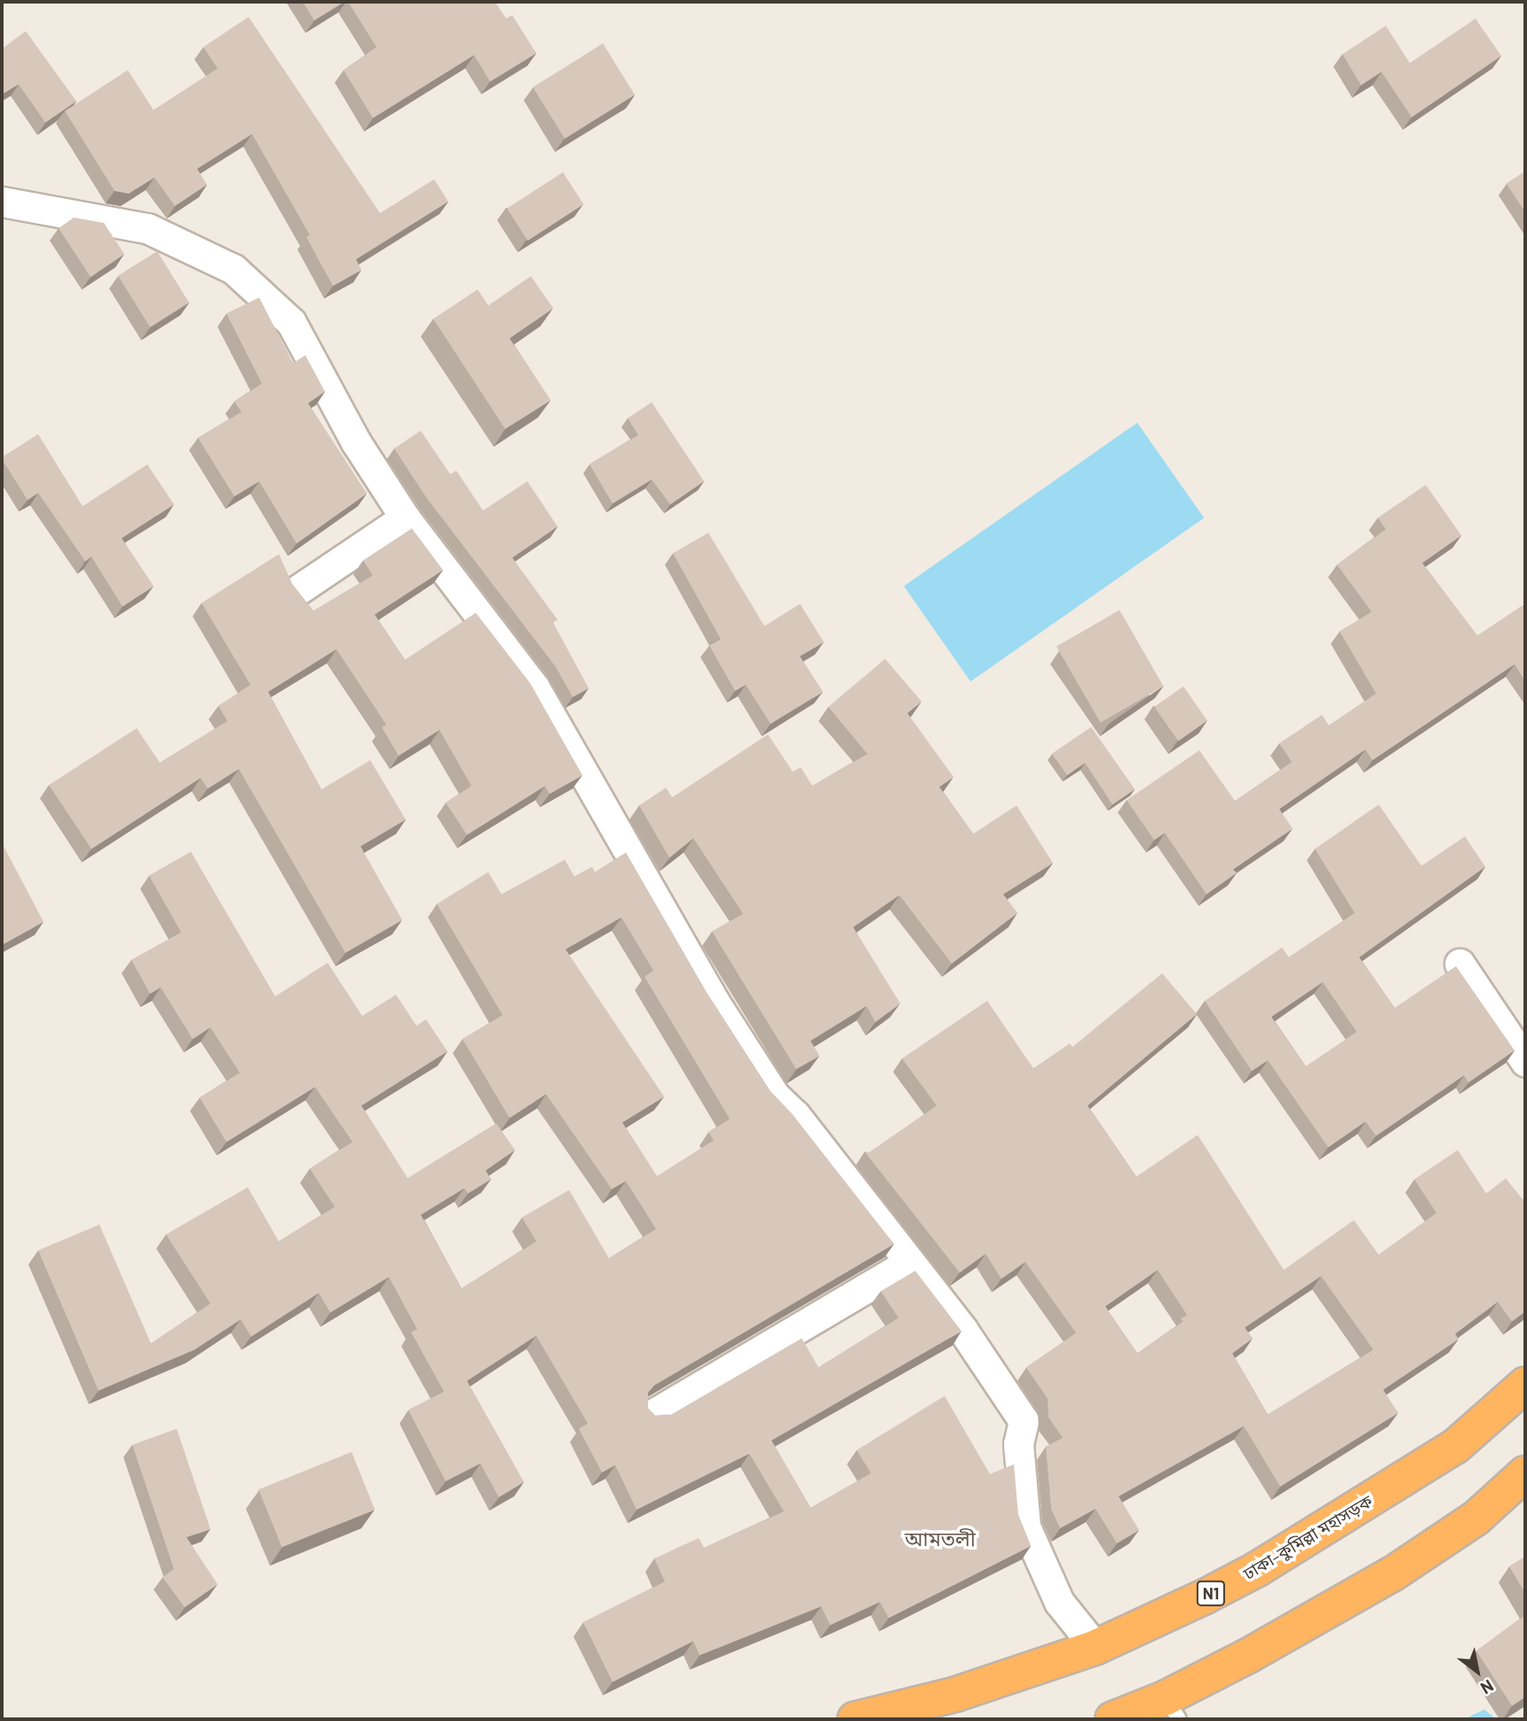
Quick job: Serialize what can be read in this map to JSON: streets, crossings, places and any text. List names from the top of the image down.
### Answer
{
  "streets": {
    "highway": ["ঢাকা–কুমিল্লা মহাসড়ক", "N1"]
  },
  "districts": ["আমতলী"],
  "north": "bottom right"
}
